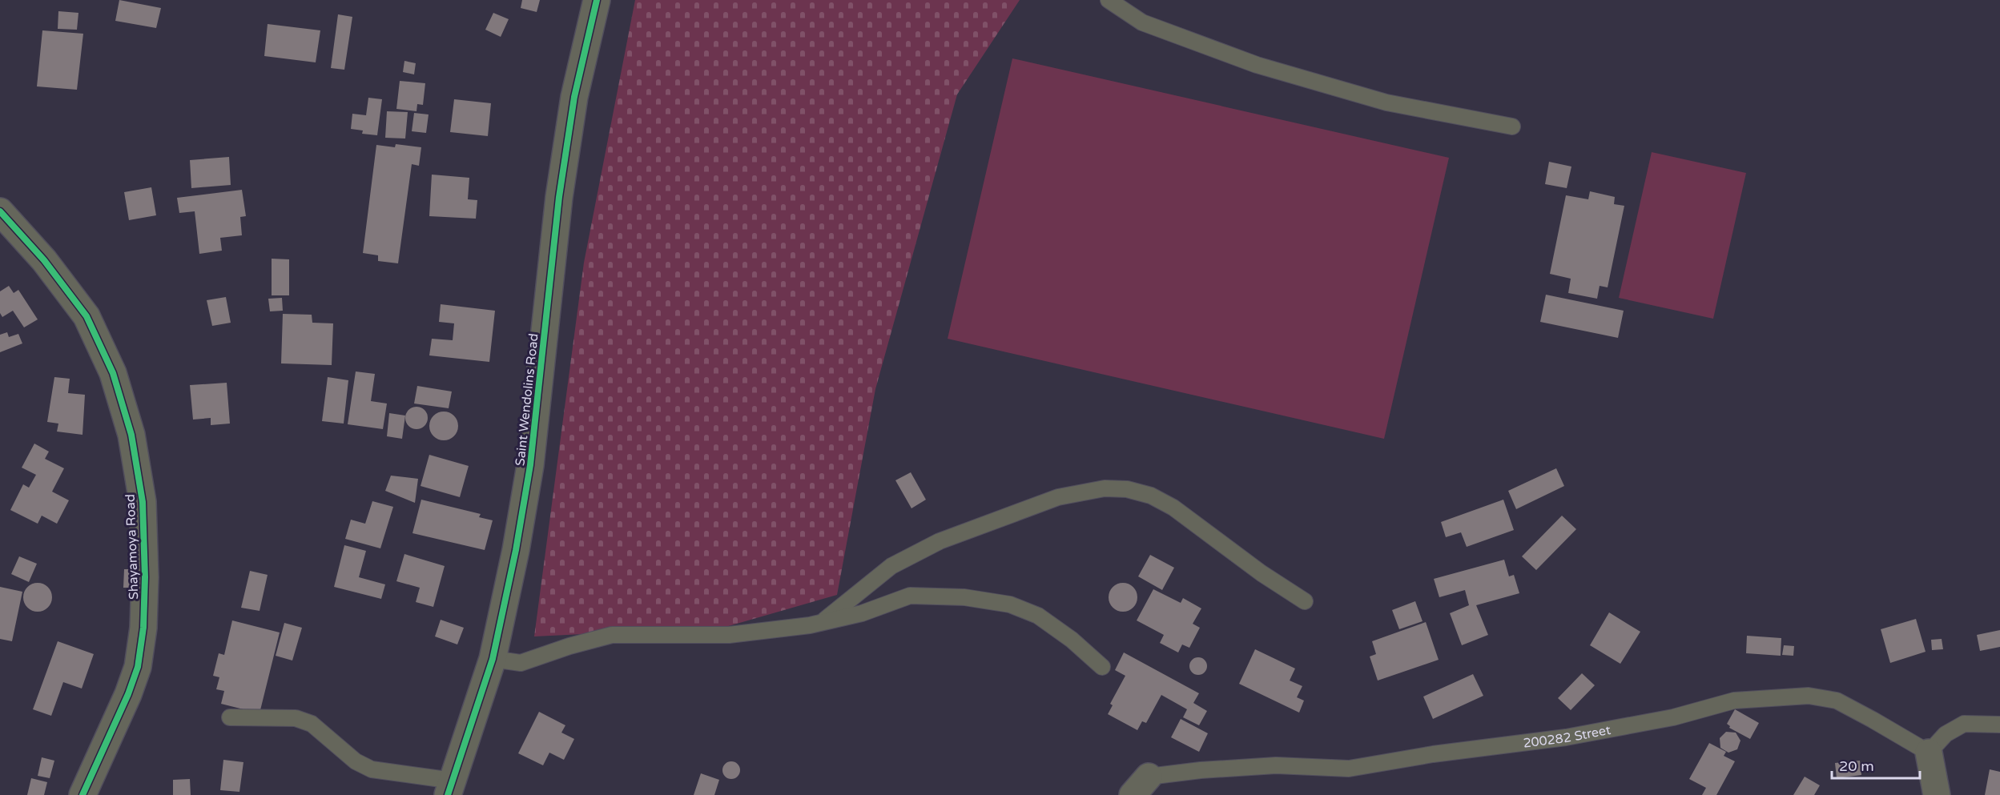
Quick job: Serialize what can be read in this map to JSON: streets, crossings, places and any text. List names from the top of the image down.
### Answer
{
  "streets": {
    "street": ["Saint Wendolins Road", "Shayamoya Road"],
    "lane": ["200282 Street"]
  },
  "scale_bar": "20 m"
}
